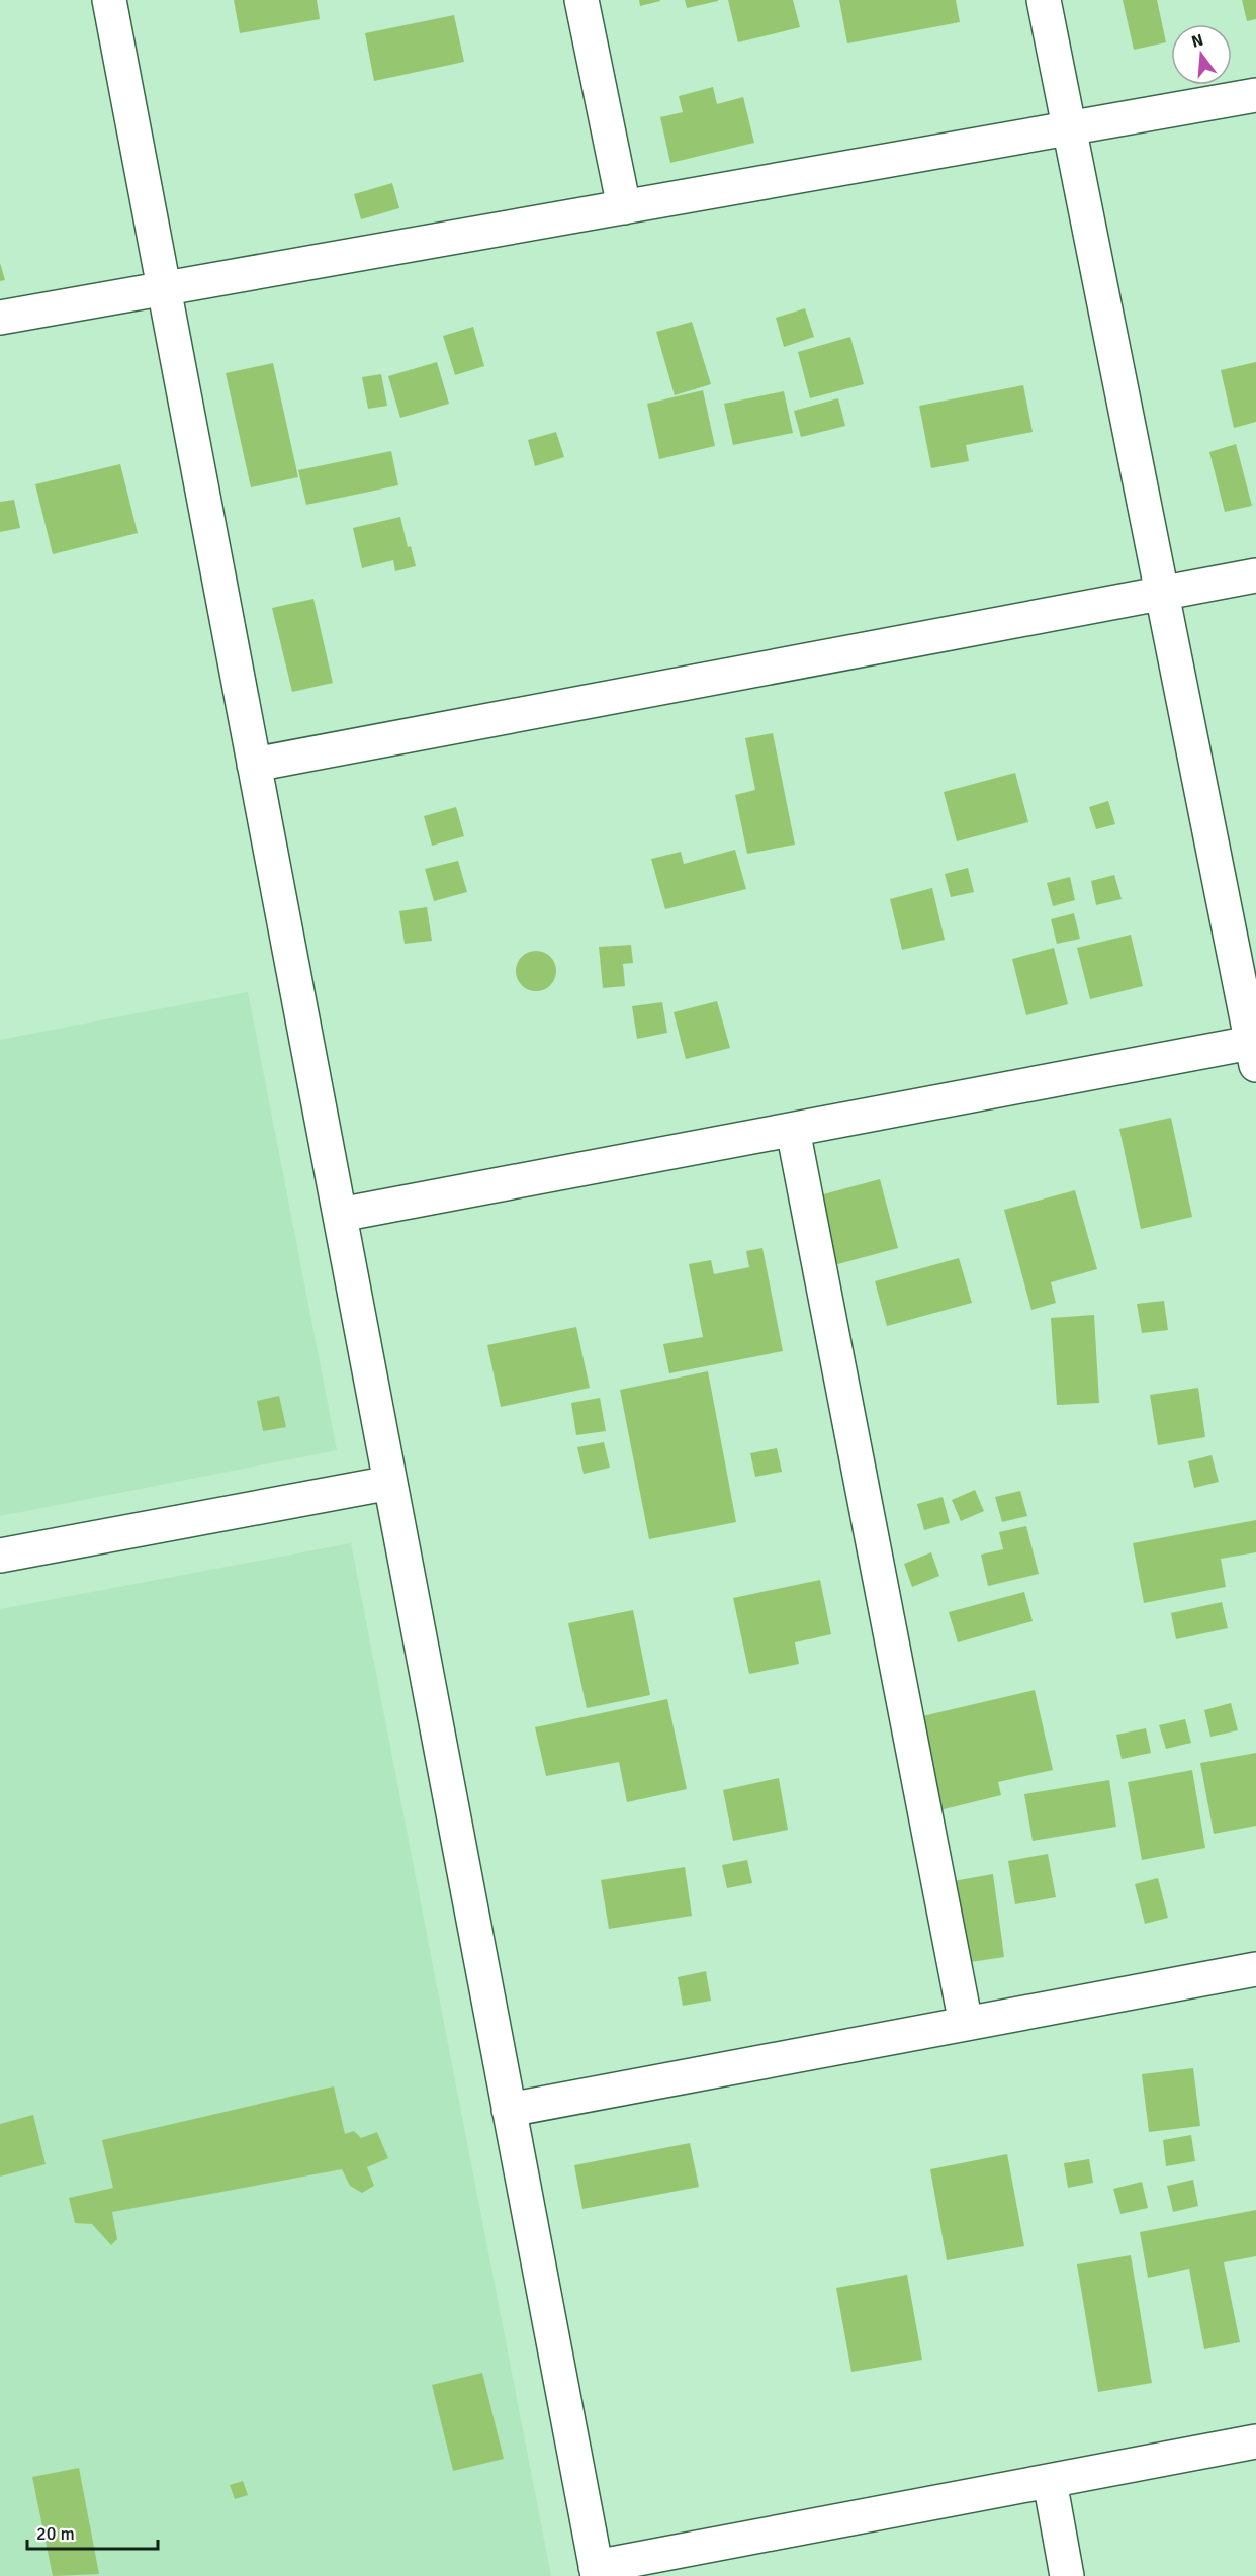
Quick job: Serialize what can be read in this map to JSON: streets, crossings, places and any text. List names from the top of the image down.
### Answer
{
  "scale_bar": "20 m",
  "north": "top"
}
